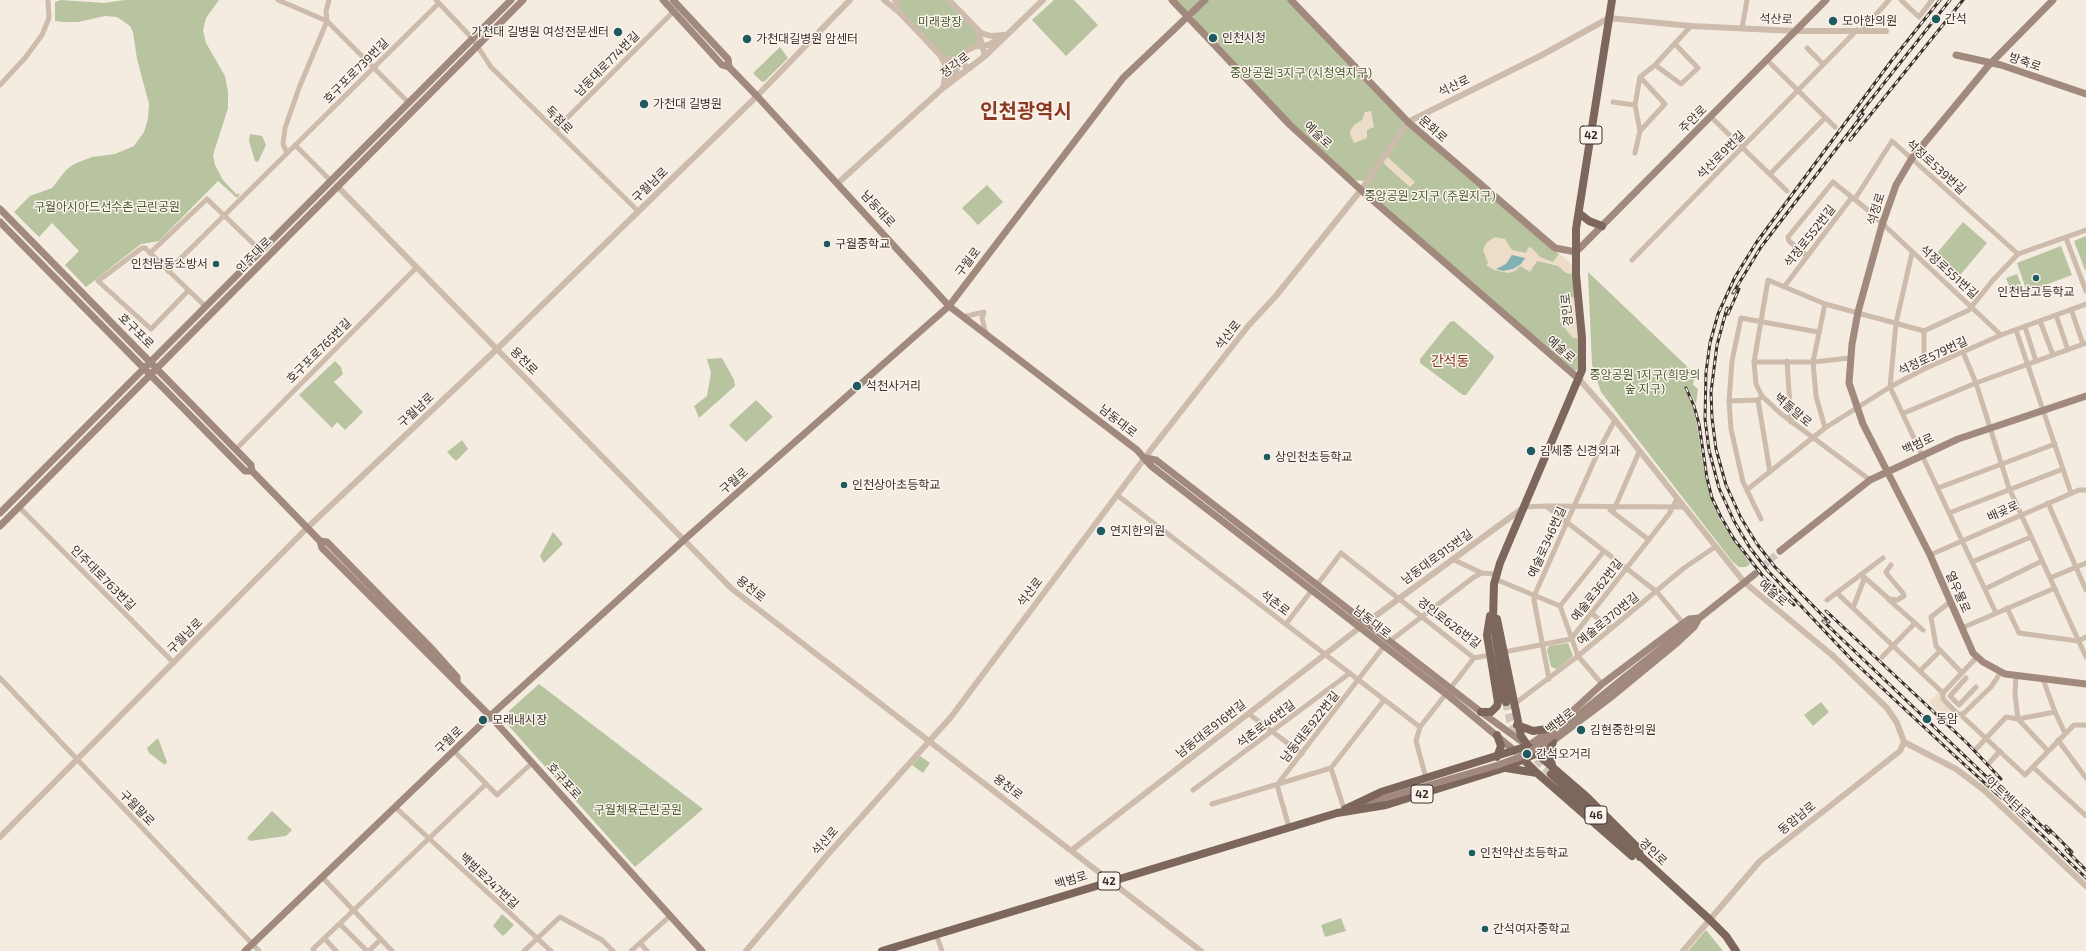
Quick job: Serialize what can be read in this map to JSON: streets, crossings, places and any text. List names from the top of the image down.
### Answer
{
  "streets": {
    "main road": [
      "방축로",
      "주안로",
      "문화로",
      "예술로",
      "42",
      "남동대로",
      "석정로",
      "인주대로",
      "구월로",
      "경인로",
      "호구포로",
      "백범로",
      "열우물로",
      "46"
    ],
    "street": [
      "석산로",
      "남동대로774번길",
      "정각로",
      "호구포로739번길",
      "독점로",
      "석산로9번길",
      "석정로539번길",
      "구월남로",
      "석정로552번길",
      "석정로551번길",
      "호구포로765번길",
      "석정로579번길",
      "용천로",
      "벽돌말로",
      "배곶로",
      "예술로346번길",
      "남동대로915번길",
      "인주대로763번길",
      "예술로362번길",
      "석촌로",
      "예술로370번길",
      "경인로626번길",
      "석촌로46번길",
      "남동대로922번길",
      "남동대로916번길",
      "아트센터로",
      "구월말로",
      "동암남로",
      "백범로247번길"
    ]
  },
  "crossings": [
    ["석산로", "주안로"],
    ["석산로", "문화로"],
    ["석산로", "예술로"],
    ["석산로", "석산로9번길"],
    ["석산로", "남동대로"],
    ["석산로", "경인로"],
    ["석산로", "용천로"],
    ["석산로", "석촌로"],
    ["방축로", "석정로"],
    ["남동대로774번길", "독점로"],
    ["남동대로774번길", "남동대로"],
    ["호구포로739번길", "독점로"],
    ["주안로", "문화로"],
    ["주안로", "경인로"],
    ["독점로", "구월남로"],
    ["독점로", "인주대로"],
    ["문화로", "경인로"],
    ["예술로", "구월로"],
    ["예술로", "경인로"],
    ["예술로", "백범로"],
    ["예술로", "예술로346번길"],
    ["예술로", "예술로362번길"],
    ["예술로", "예술로370번길"],
    ["예술로", "아트센터로"],
    ["예술로", "동암남로"],
    ["석정로539번길", "석정로"],
    ["석정로539번길", "석정로552번길"],
    ["구월남로", "남동대로"],
    ["구월남로", "호구포로"],
    ["구월남로", "용천로"],
    ["구월남로", "인주대로763번길"],
    ["구월남로", "구월말로"],
    ["남동대로", "구월로"],
    ["남동대로", "경인로"],
    ["남동대로", "백범로"],
    ["남동대로", "남동대로915번길"],
    ["남동대로", "경인로626번길"],
    ["남동대로", "남동대로922번길"],
    ["남동대로", "남동대로916번길"],
    ["석정로", "석정로552번길"],
    ["석정로", "석정로551번길"],
    ["석정로", "석정로579번길"],
    ["석정로", "백범로"],
    ["석정로", "열우물로"],
    ["석정로552번길", "석정로551번길"],
    ["석정로552번길", "벽돌말로"],
    ["인주대로", "호구포로"],
    ["인주대로", "용천로"],
    ["인주대로", "인주대로763번길"],
    ["구월로", "호구포로"],
    ["구월로", "용천로"],
    ["구월로", "구월말로"],
    ["구월로", "백범로247번길"],
    ["석정로551번길", "석정로579번길"],
    ["경인로", "백범로"],
    ["경인로", "남동대로915번길"],
    ["경인로", "예술로362번길"],
    ["경인로", "예술로370번길"],
    ["경인로", "경인로626번길"],
    ["경인로", "동암남로"],
    ["호구포로", "호구포로765번길"],
    ["호구포로765번길", "용천로"],
    ["석정로579번길", "벽돌말로"],
    ["용천로", "백범로"],
    ["용천로", "남동대로916번길"],
    ["벽돌말로", "백범로"],
    ["백범로", "열우물로"],
    ["배곶로", "열우물로"],
    ["예술로346번길", "예술로362번길"],
    ["예술로346번길", "예술로370번길"],
    ["남동대로915번길", "경인로626번길"],
    ["남동대로915번길", "남동대로916번길"],
    ["석촌로", "석촌로46번길"],
    ["석촌로", "남동대로922번길"],
    ["석촌로", "남동대로916번길"],
    ["아트센터로", "동암남로"]
  ],
  "districts": ["인천광역시", "간석동"],
  "parks": [
    "미래광장",
    "중앙공원 3지구 (시청역지구)",
    "중앙공원 2지구 (주원지구)",
    "구월아시아드선수촌 근린공원",
    "중앙공원 1지구(희망의 숲 지구)",
    "구월체육근린공원"
  ],
  "places": [
    "간석",
    "모아한의원",
    "가천대 길병원 여성전문센터",
    "인천시청",
    "가천대길병원 암센터",
    "가천대 길병원",
    "구월중학교",
    "인천남동소방서",
    "인천남고등학교",
    "석천사거리",
    "김세중 신경외과",
    "상인천초등학교",
    "인천상아초등학교",
    "연지한의원",
    "동암",
    "모래내시장",
    "김현중한의원",
    "간석오거리",
    "인천약산초등학교",
    "간석여자중학교"
  ]
}
